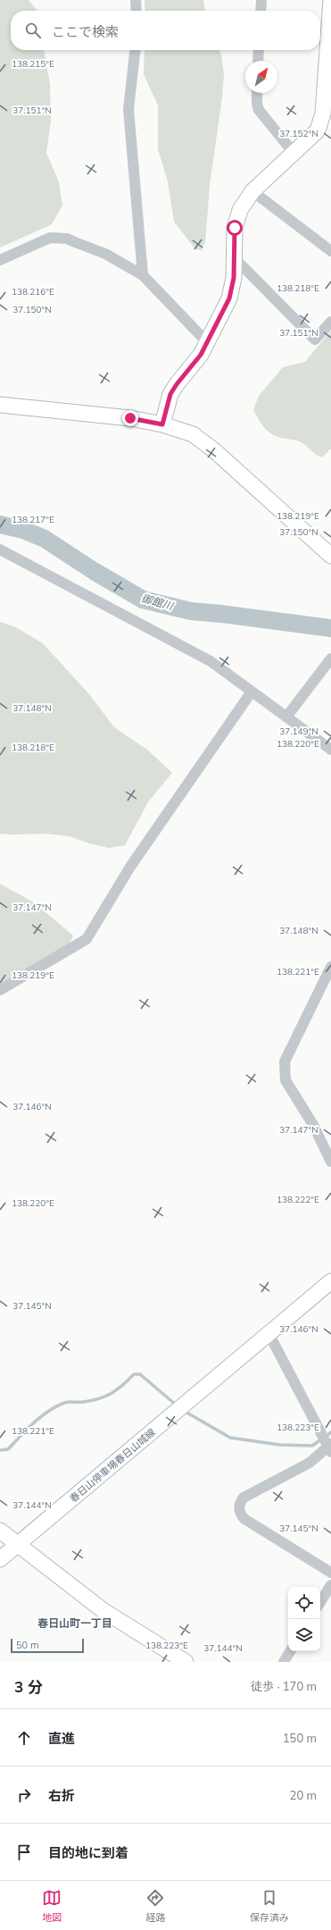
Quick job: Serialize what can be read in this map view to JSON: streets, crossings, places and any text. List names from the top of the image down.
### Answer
{
  "streets": {
    "main road": ["春日山停車場春日山城線"]
  },
  "districts": ["春日山町一丁目"],
  "water": ["御館川"],
  "scale_bar": "50 m",
  "north": "top right",
  "page": {
    "search": "ここで検索",
    "scale": "50 m",
    "heading": ["3 分", "徒歩 · 170 m"],
    "list": [
      ["直進", "150 m"],
      ["右折", "20 m"],
      "目的地に到着"
    ],
    "nav": ["地図", "経路", "保存済み"]
  },
  "coordinates": [
    "138.215°E",
    "37.151°N",
    "37.152°N",
    "138.218°E",
    "138.216°E",
    "37.150°N",
    "138.219°E",
    "138.217°E",
    "37.148°N",
    "37.149°N",
    "138.220°E",
    "37.147°N",
    "138.221°E",
    "37.146°N",
    "138.222°E",
    "37.145°N",
    "138.223°E",
    "37.144°N"
  ]
}
